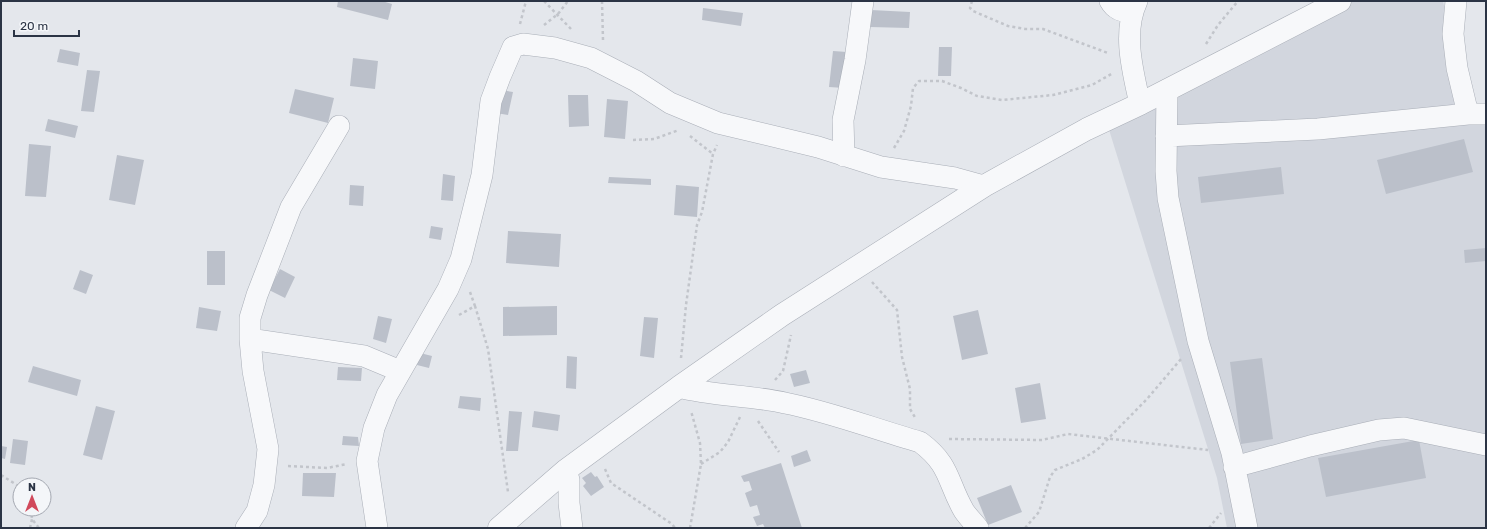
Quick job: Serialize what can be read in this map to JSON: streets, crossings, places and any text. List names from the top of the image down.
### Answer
{
  "scale_bar": "20 m",
  "north": "top"
}
